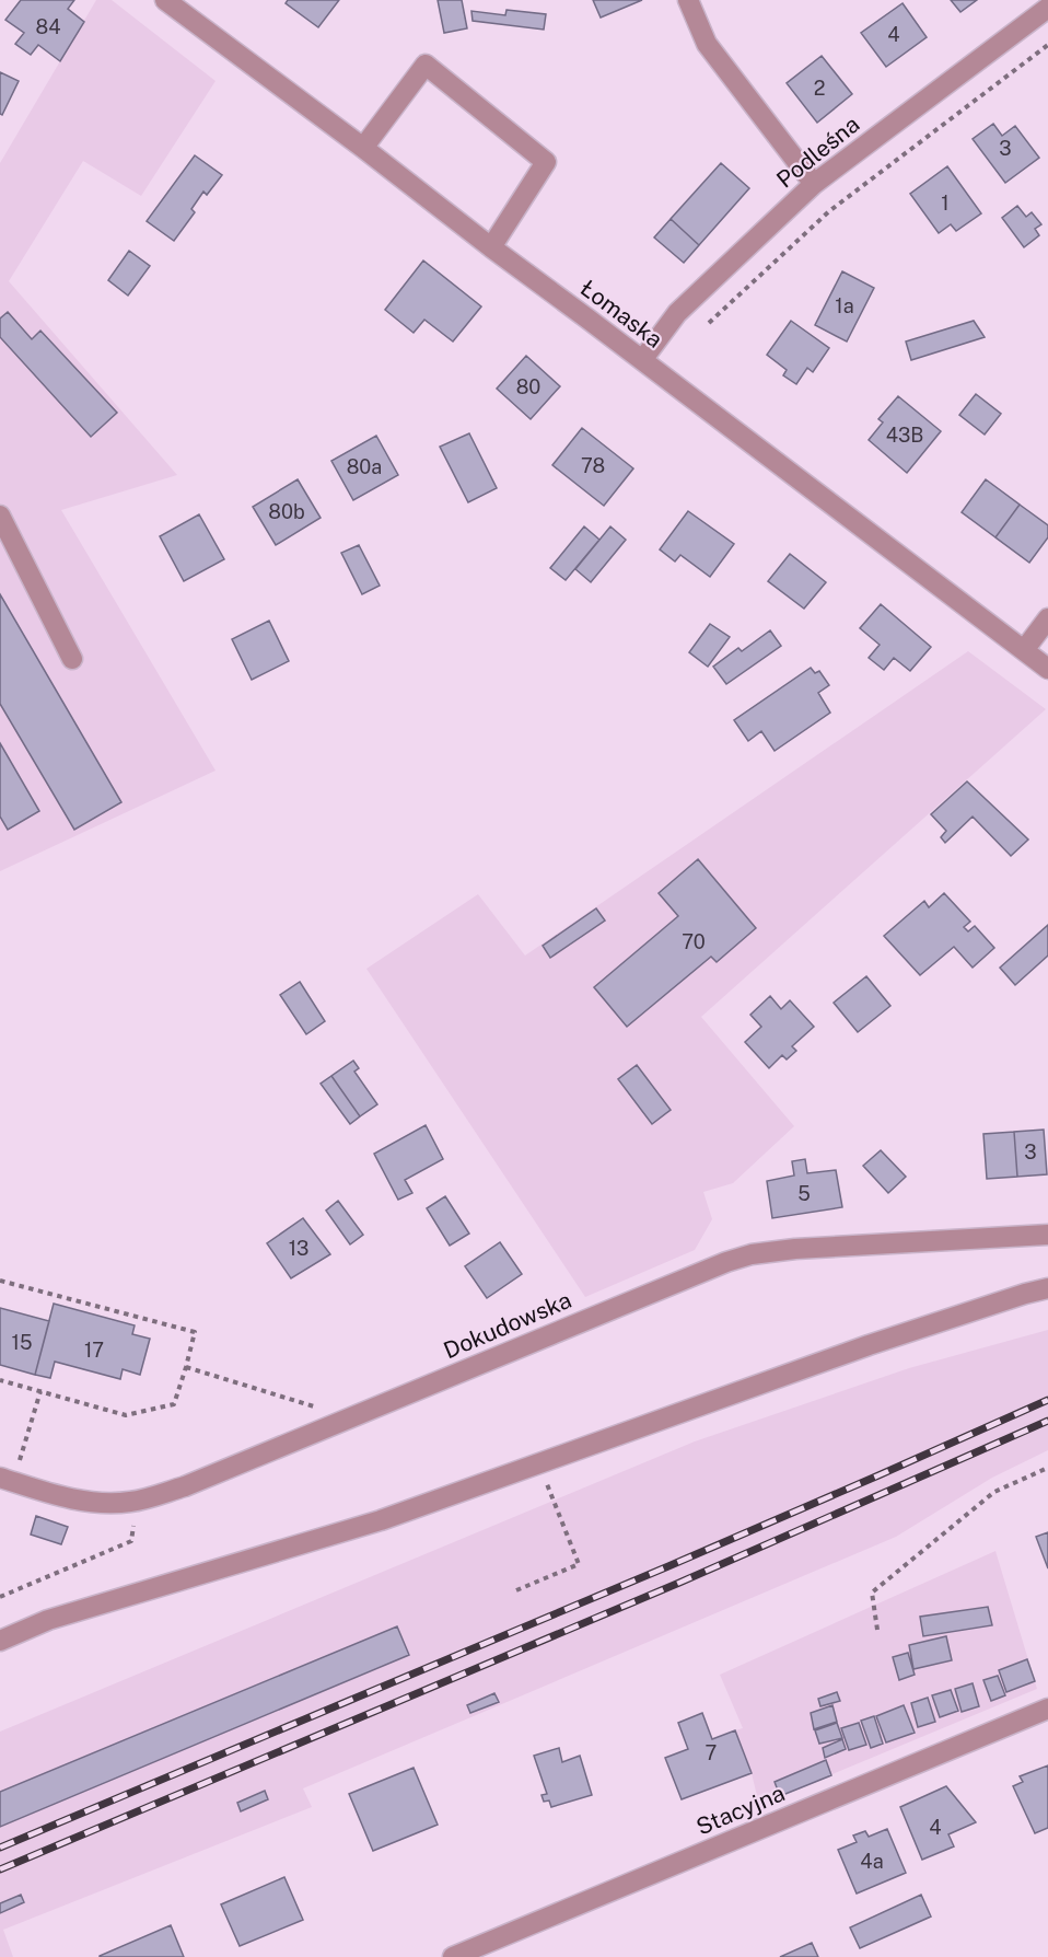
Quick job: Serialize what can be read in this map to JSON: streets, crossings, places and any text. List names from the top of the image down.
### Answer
{
  "streets": {
    "street": [
      "Podleśna",
      "Łomaska",
      "Dokudowska",
      "Stacyjna"
    ]
  },
  "crossings": [
    ["Podleśna", "Łomaska"]
  ],
  "house_numbers": [
    "84",
    "4",
    "2",
    "3",
    "1",
    "1a",
    "80",
    "43B",
    "78",
    "80a",
    "80b",
    "70",
    "3",
    "5",
    "13",
    "15",
    "17",
    "7",
    "4",
    "4a"
  ]
}
